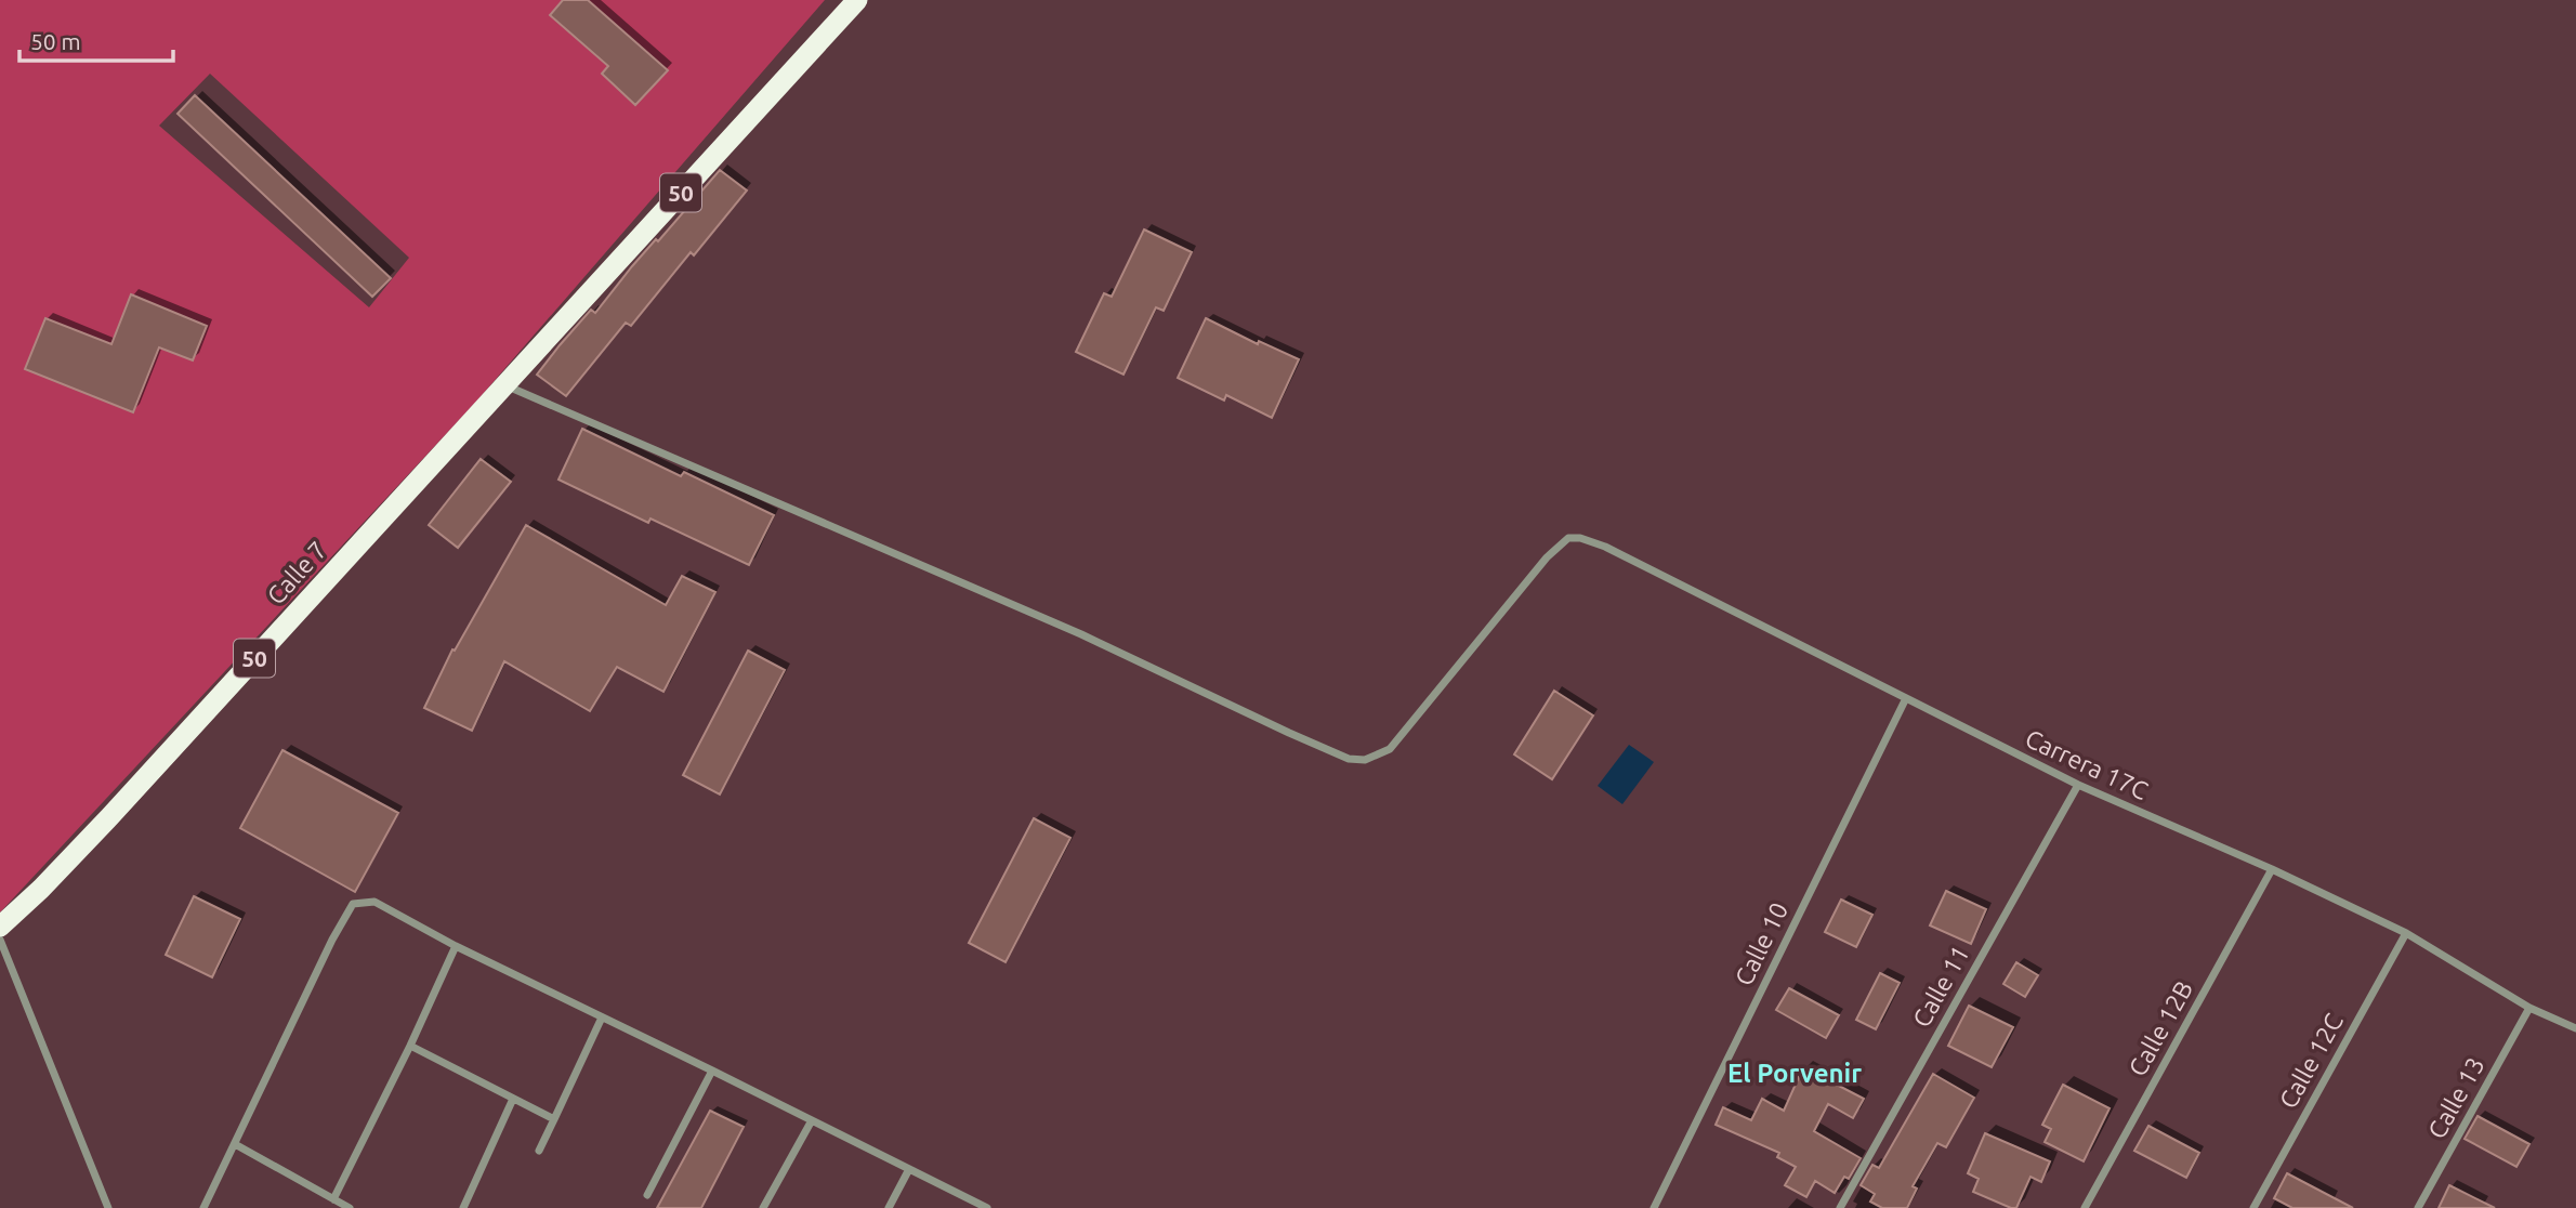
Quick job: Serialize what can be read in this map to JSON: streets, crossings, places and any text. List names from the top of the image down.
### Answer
{
  "streets": {
    "highway": ["50", "Calle 7"],
    "street": [
      "Carrera 17C",
      "Calle 10",
      "Calle 11",
      "Calle 12B",
      "Calle 12C",
      "Calle 13"
    ]
  },
  "crossings": [
    ["50", "Calle 7"],
    ["50", "Carrera 17C"],
    ["Calle 7", "Carrera 17C"],
    ["Carrera 17C", "Calle 10"],
    ["Carrera 17C", "Calle 11"],
    ["Carrera 17C", "Calle 12B"],
    ["Carrera 17C", "Calle 12C"],
    ["Carrera 17C", "Calle 13"]
  ],
  "districts": ["El Porvenir"],
  "scale_bar": "50 m"
}
